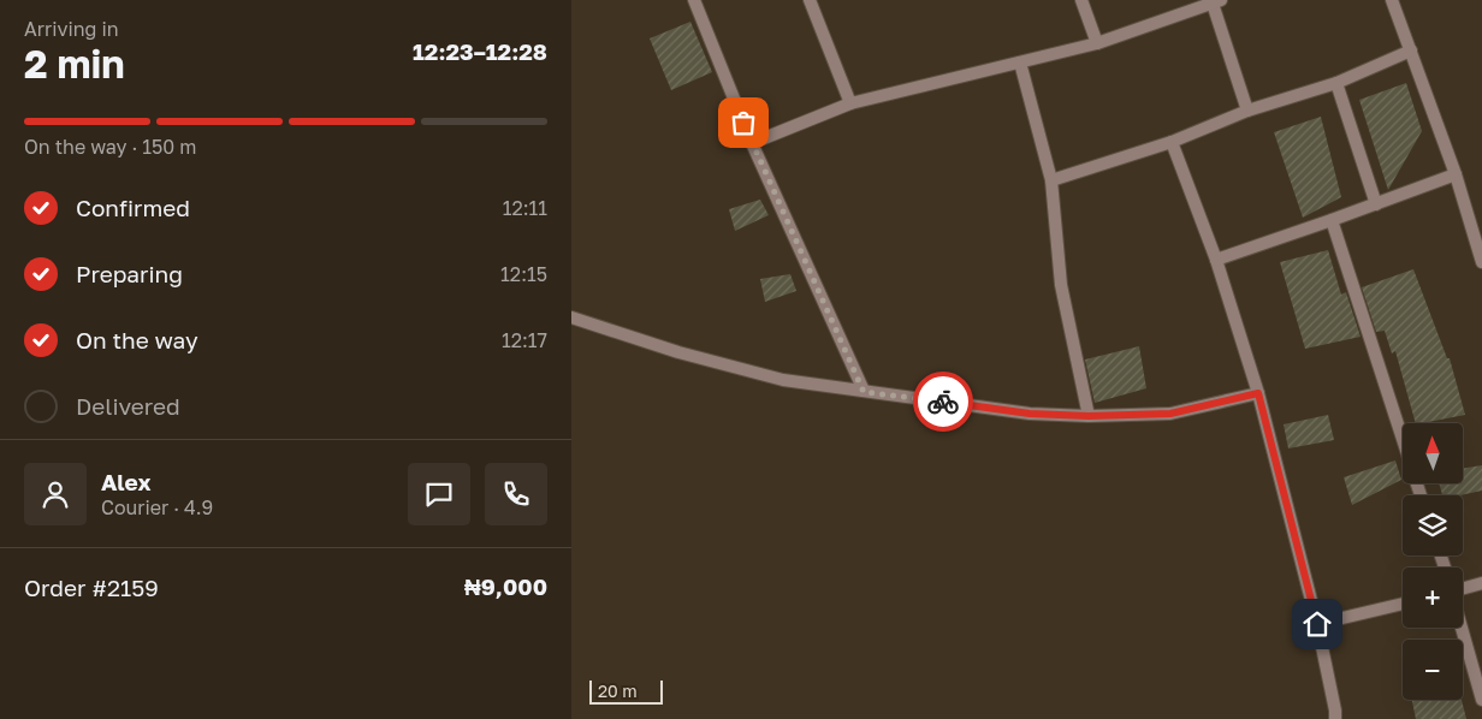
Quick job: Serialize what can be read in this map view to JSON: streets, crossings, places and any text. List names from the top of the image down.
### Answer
{
  "scale_bar": "20 m",
  "north": "top",
  "page": {
    "heading": ["2 min", "Arriving in", "12:23–12:28"],
    "panel": [
      "Alex",
      "Courier · 4.9",
      "Order #2159",
      "₦9,000"
    ],
    "bar": "On the way · 150 m",
    "list": [
      ["Confirmed", "12:11"],
      ["Preparing", "12:15"],
      ["On the way", "12:17"],
      "Delivered"
    ],
    "map_buttons": ["+", "−"],
    "scale": "20 m"
  }
}
